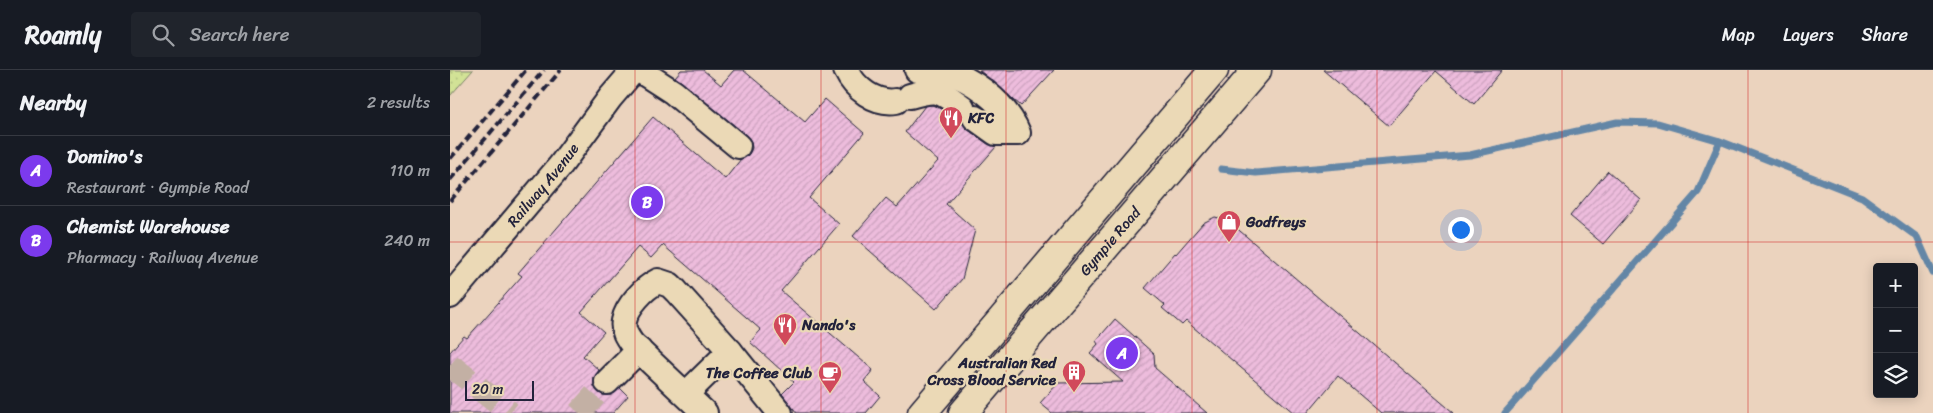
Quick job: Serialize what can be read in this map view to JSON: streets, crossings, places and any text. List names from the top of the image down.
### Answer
{
  "streets": {
    "highway": ["Gympie Road"],
    "street": ["Railway Avenue"]
  },
  "places": {
    "restaurant": ["KFC", "Nando's"],
    "shop": ["Godfreys"],
    "building": ["Australian Red Cross Blood Service"],
    "cafe": ["The Coffee Club"]
  },
  "scale_bar": "20 m",
  "page": {
    "header": "Roamly",
    "search": "Search here",
    "nav": ["Map", "Layers", "Share"],
    "heading": ["Nearby", "2 results"],
    "list": [
      {
        "mark": "A",
        "name": "Domino's",
        "note": "Restaurant · Gympie Road",
        "value": "110 m"
      },
      {
        "mark": "B",
        "name": "Chemist Warehouse",
        "note": "Pharmacy · Railway Avenue",
        "value": "240 m"
      }
    ],
    "pins": ["B", "A"],
    "map_buttons": ["+", "−"],
    "scale": "20 m"
  }
}
